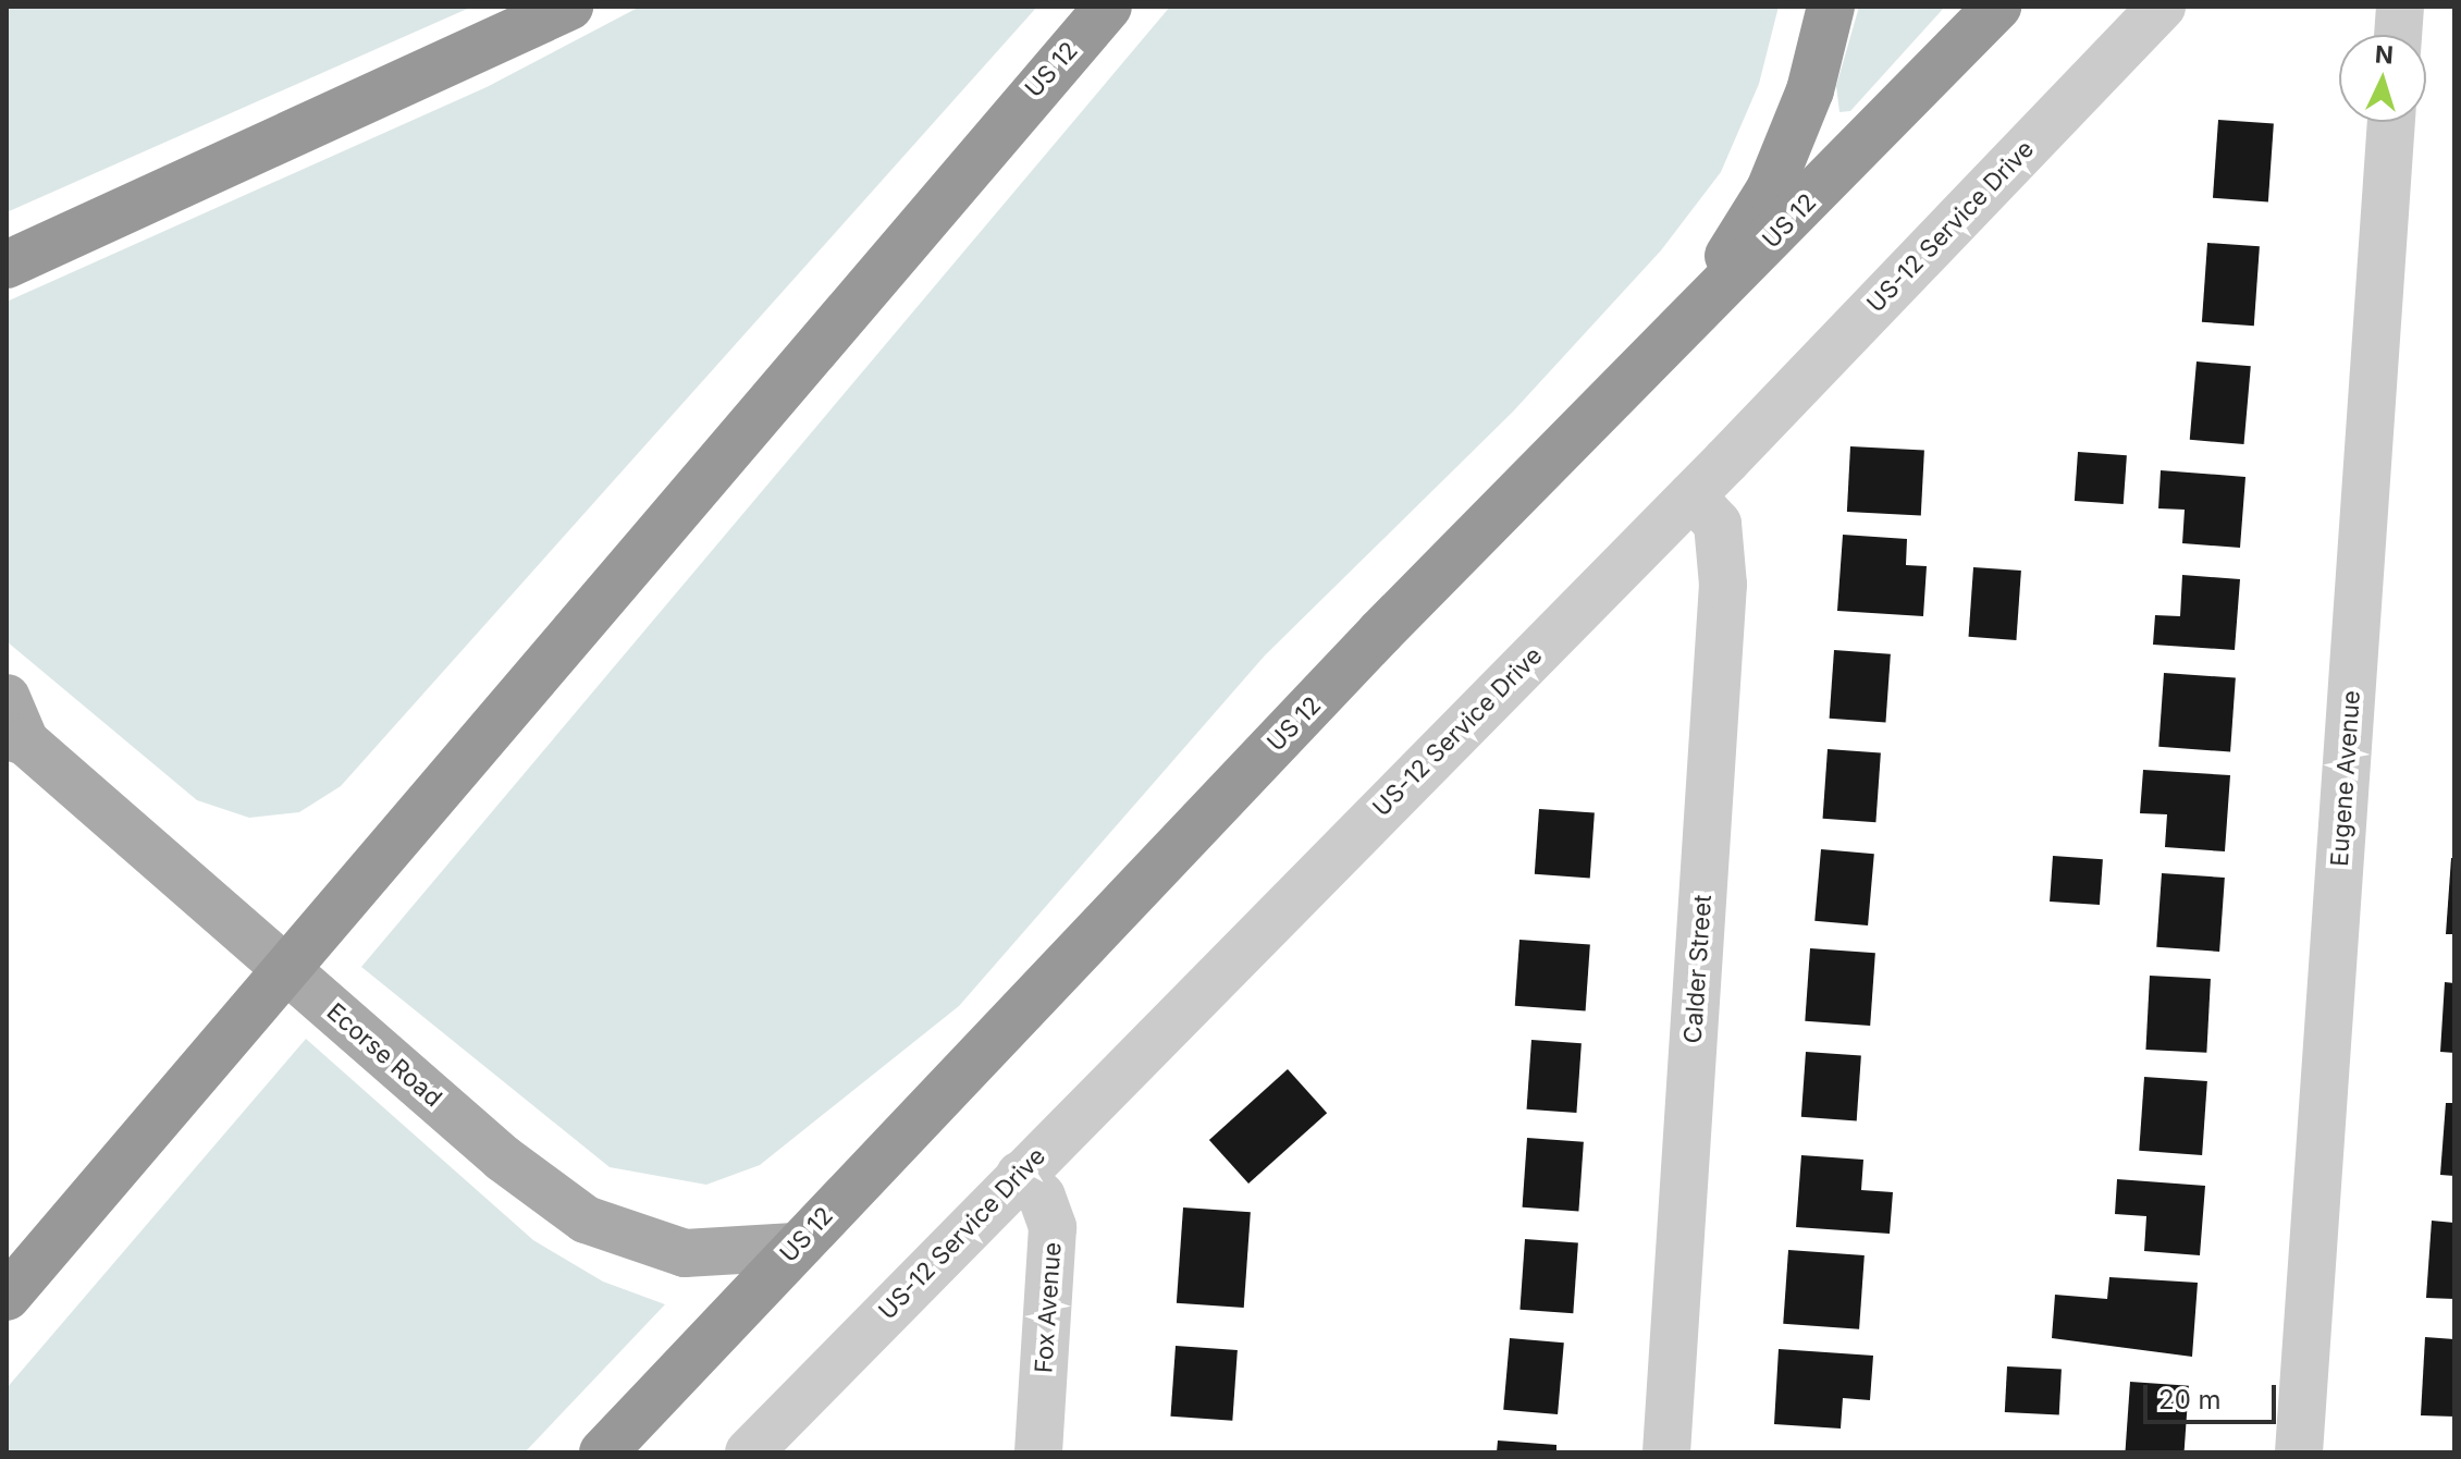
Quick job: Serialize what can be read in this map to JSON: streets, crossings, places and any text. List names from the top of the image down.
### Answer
{
  "streets": {
    "highway": ["US 12"],
    "main road": ["Ecorse Road"],
    "street": [
      "US-12 Service Drive",
      "Eugene Avenue",
      "Calder Street",
      "Fox Avenue"
    ]
  },
  "crossings": [
    ["US 12", "Ecorse Road"],
    ["US-12 Service Drive", "Calder Street"],
    ["US-12 Service Drive", "Fox Avenue"]
  ],
  "scale_bar": "20 m",
  "north": "top"
}
